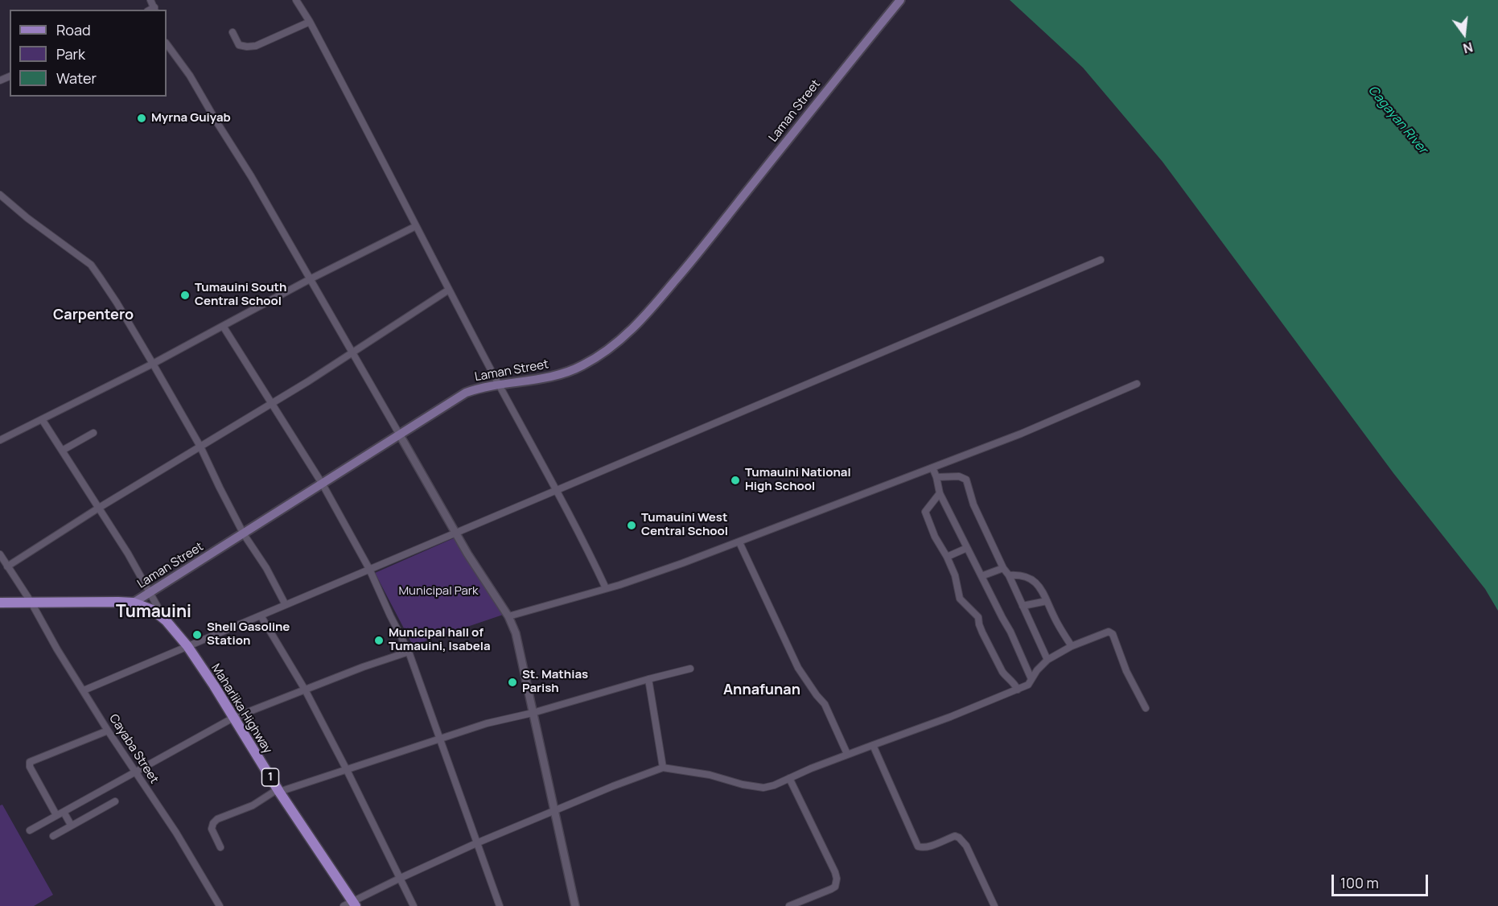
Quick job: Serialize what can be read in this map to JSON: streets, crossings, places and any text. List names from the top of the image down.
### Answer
{
  "streets": {
    "main road": ["Laman Street", "Maharlika Highway", "1"],
    "street": ["Cayaba Street"]
  },
  "crossings": [
    ["Laman Street", "Maharlika Highway"],
    ["Maharlika Highway", "Cayaba Street"]
  ],
  "districts": ["Carpentero", "Tumauini", "Annafunan"],
  "water": ["Cagayan River"],
  "parks": ["Municipal Park"],
  "places": [
    "Myrna Guiyab",
    "Tumauini South Central School",
    "Tumauini National High School",
    "Tumauini West Central School",
    "Shell Gasoline Station",
    "Municipal hall of Tumauini, Isabela",
    "St. Mathias Parish"
  ],
  "legend": ["Road", "Park", "Water"],
  "scale_bar": "100 m",
  "north": "bottom"
}
